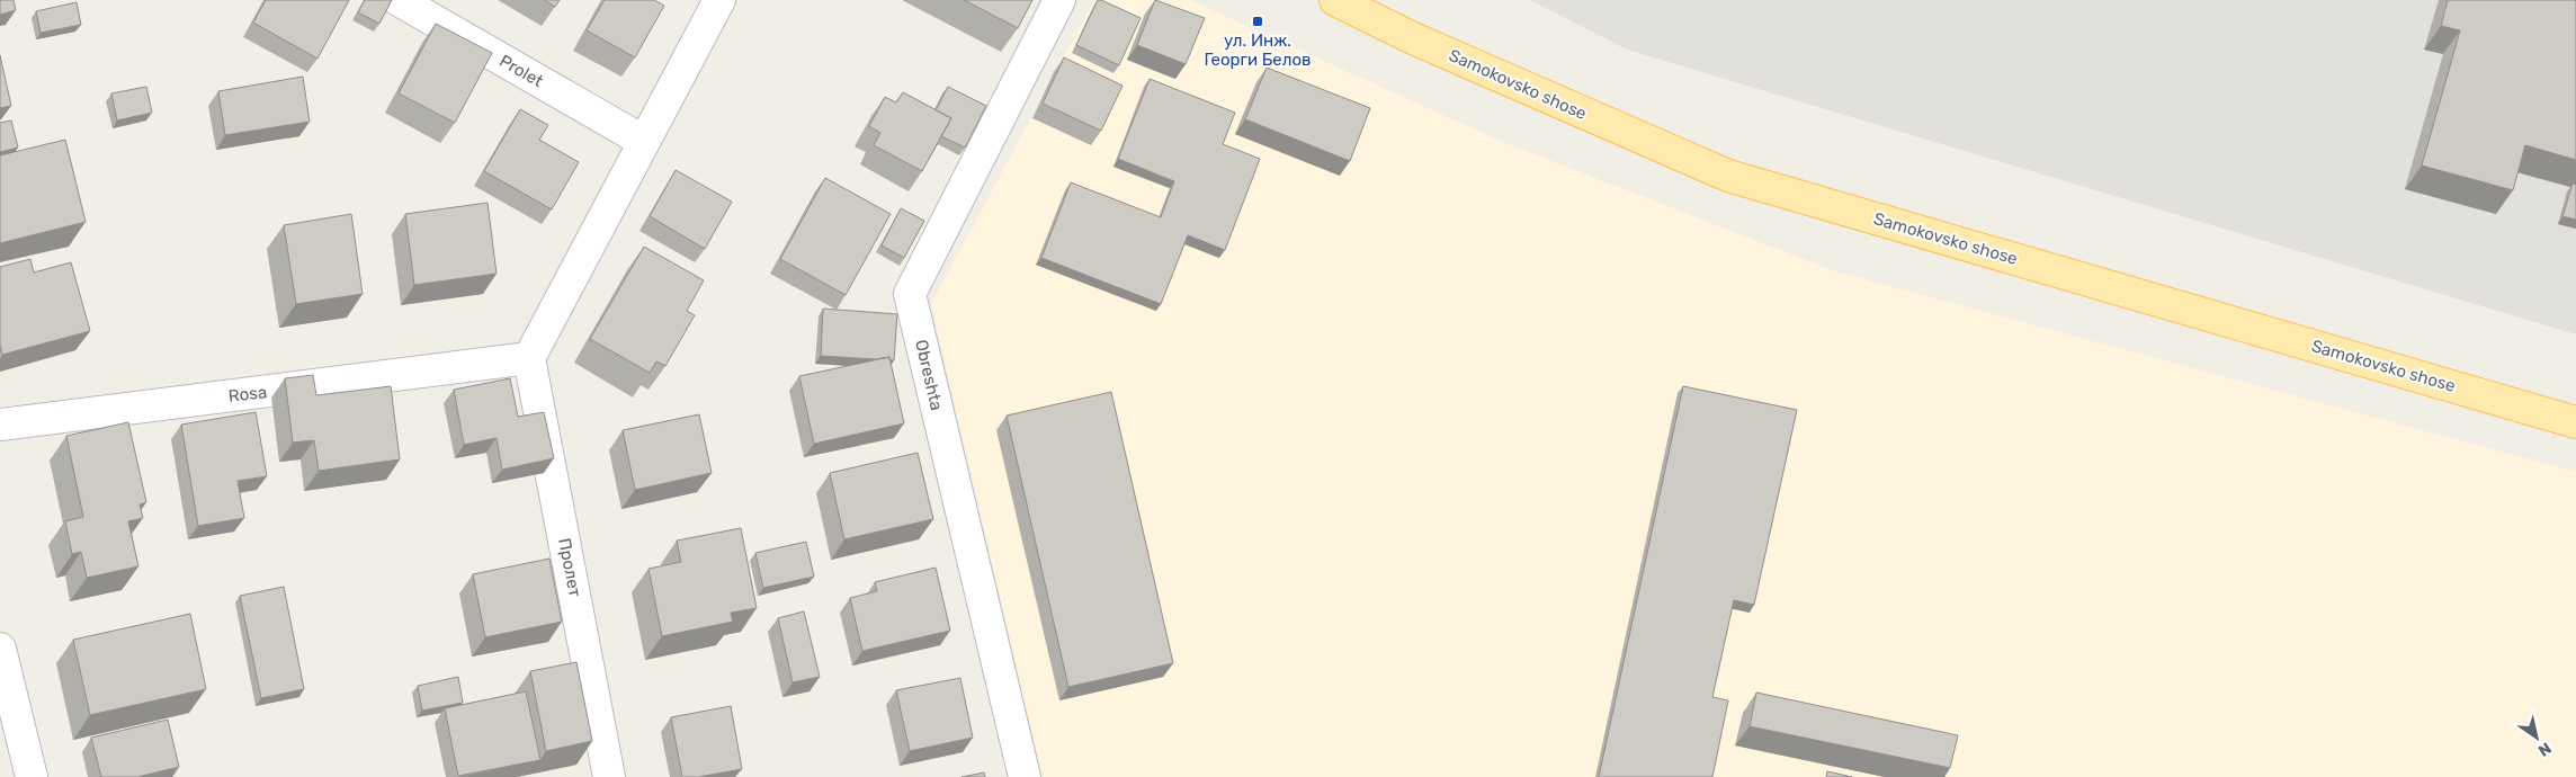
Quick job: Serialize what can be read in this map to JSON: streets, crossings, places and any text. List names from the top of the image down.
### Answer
{
  "streets": {
    "main road": ["Samokovsko shose"],
    "street": [
      "Prolet",
      "Obreshta",
      "Rosa",
      "Пролет"
    ]
  },
  "crossings": [
    ["Rosa", "Пролет"]
  ],
  "places": {
    "transit": ["ул. Инж. Георги Белов"]
  },
  "north": "bottom right"
}
